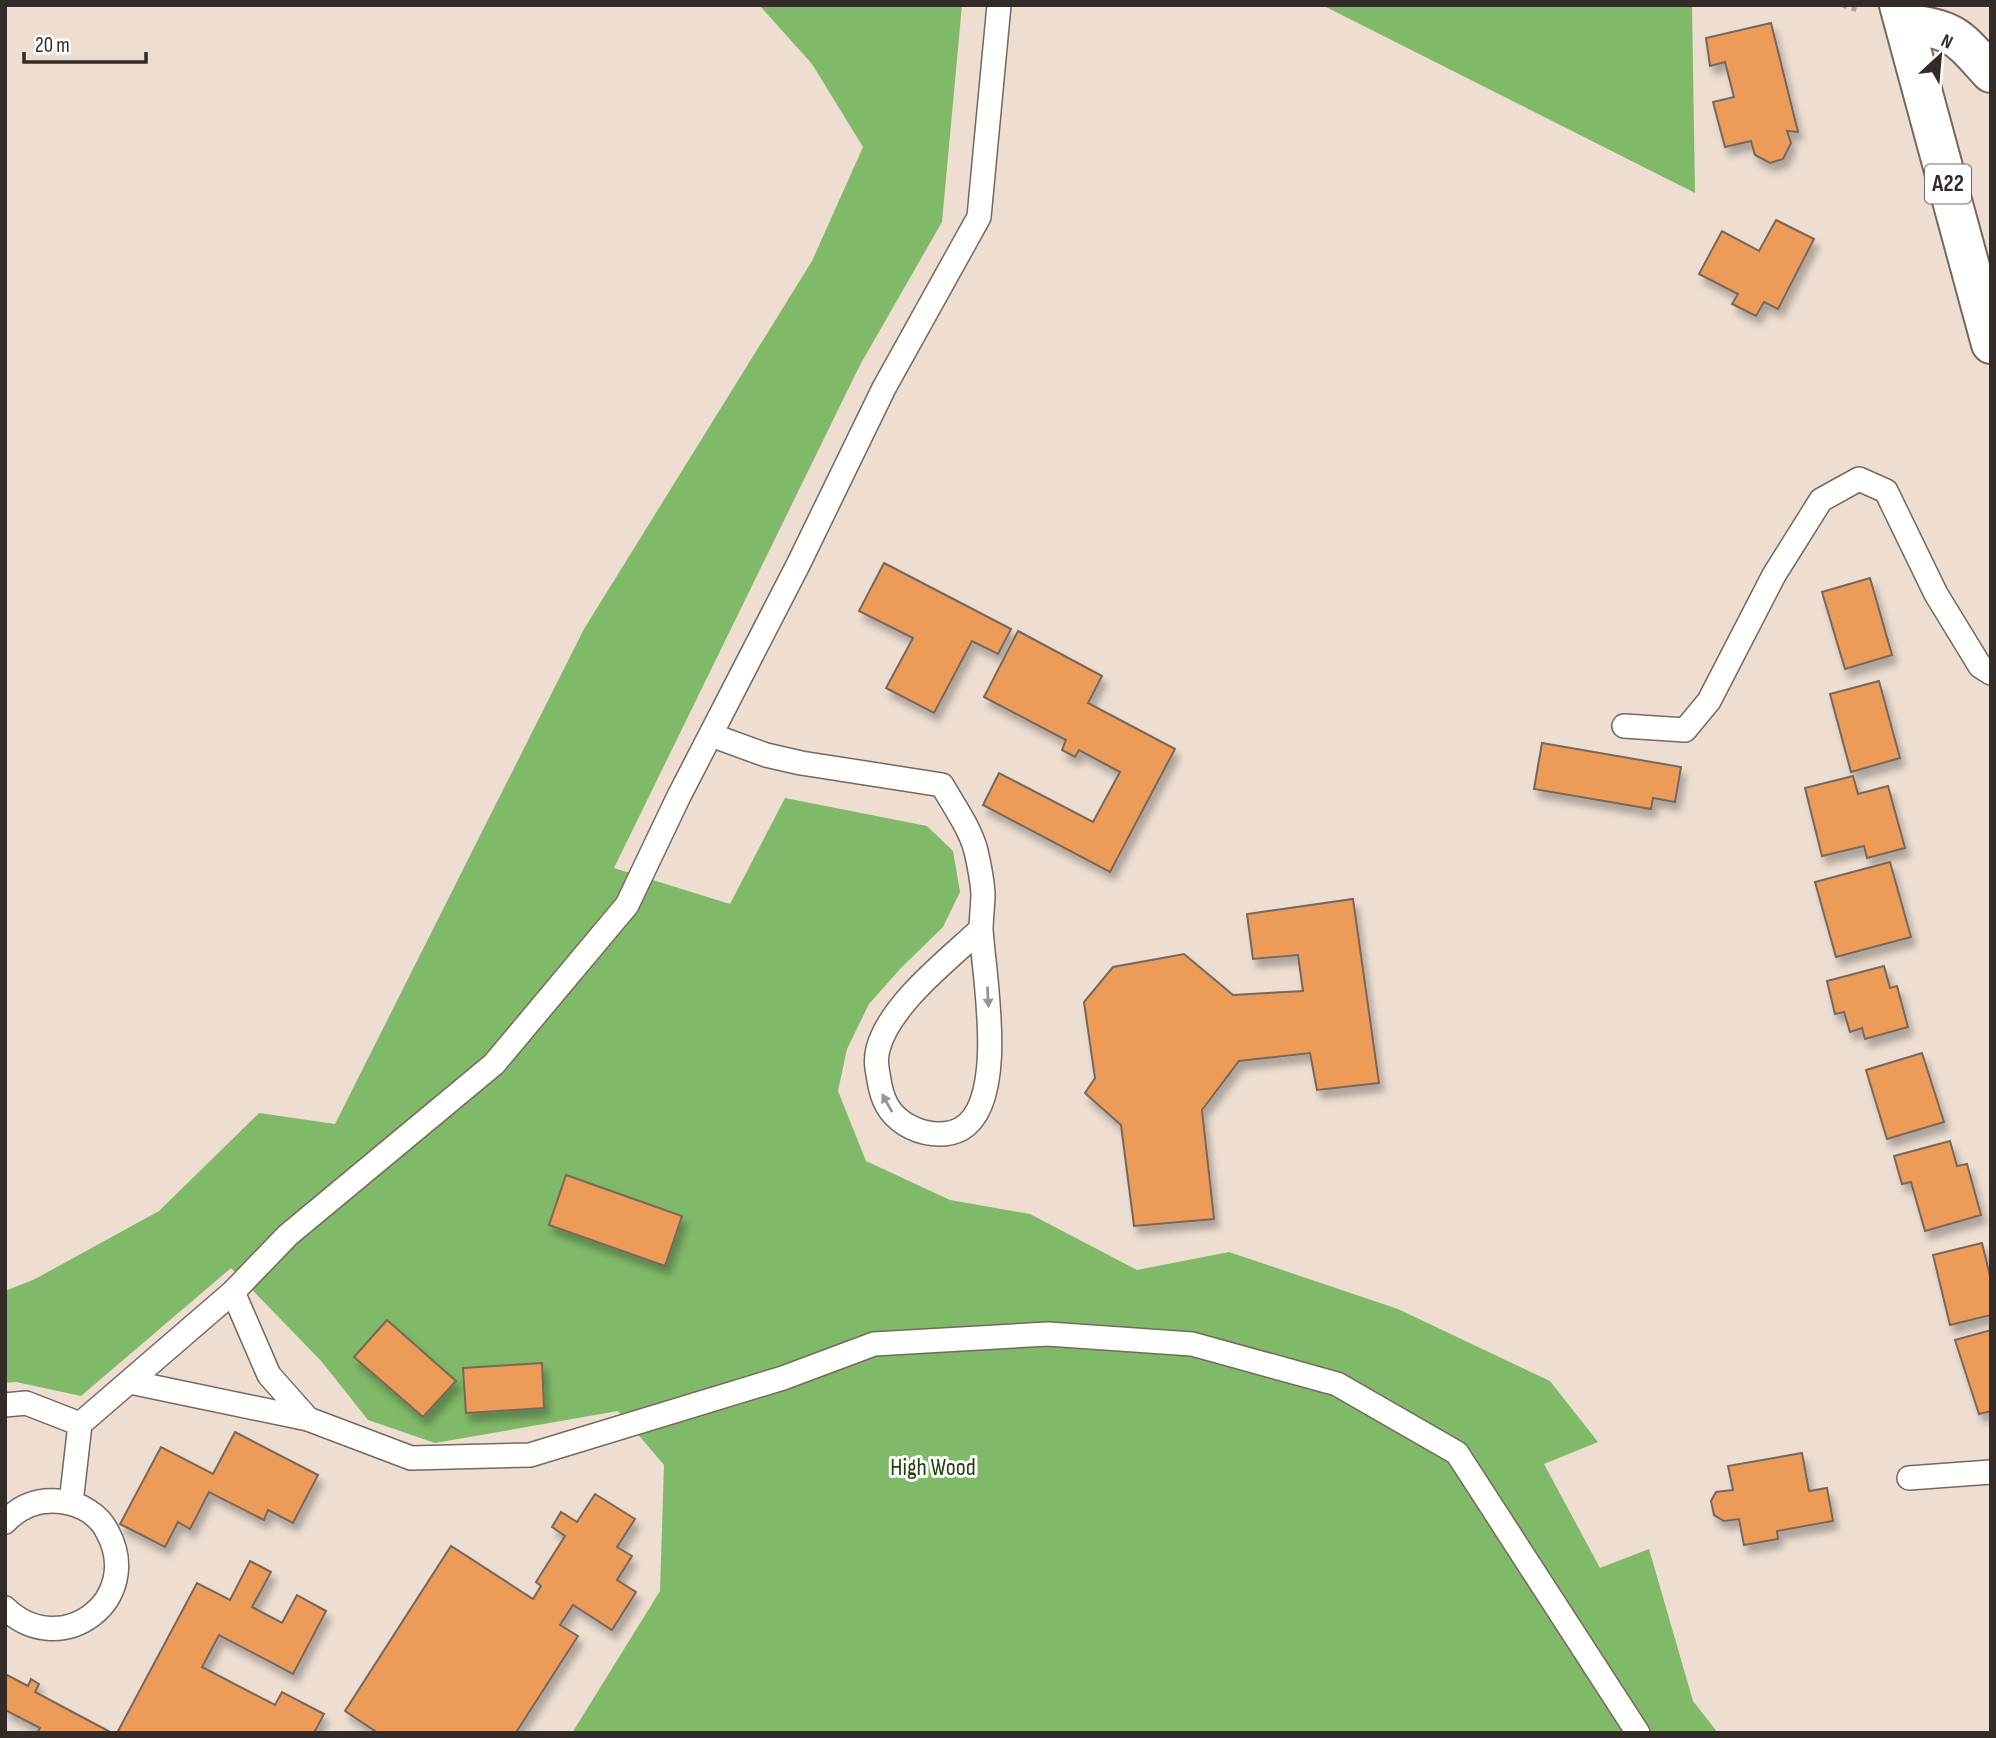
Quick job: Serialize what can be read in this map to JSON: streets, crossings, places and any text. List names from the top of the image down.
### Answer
{
  "streets": {
    "main road": ["A22"]
  },
  "parks": ["High Wood"],
  "scale_bar": "20 m",
  "north": "top right"
}
